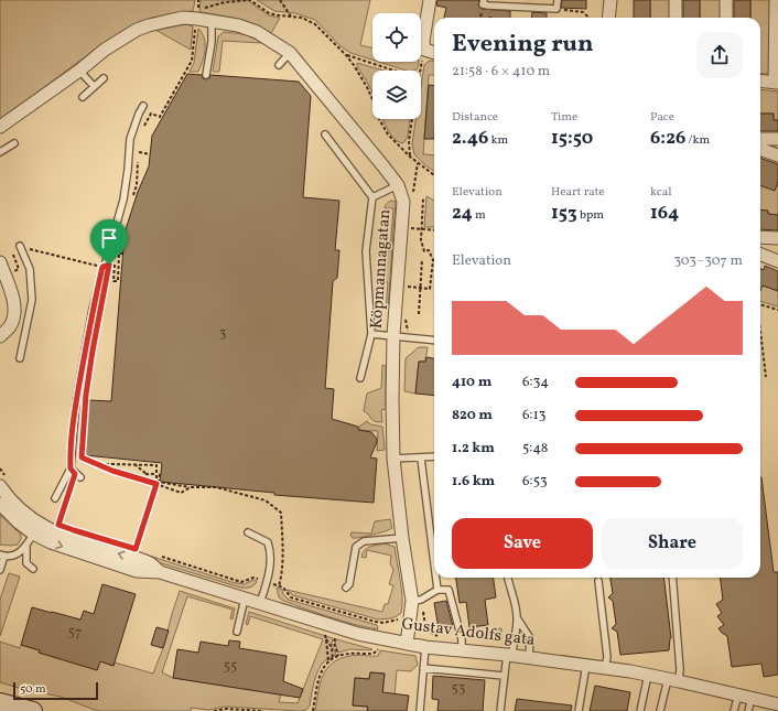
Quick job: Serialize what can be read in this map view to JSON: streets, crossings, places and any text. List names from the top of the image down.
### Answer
{
  "streets": {
    "street": ["Köpmannagatan", "Gustav Adolfs gata"]
  },
  "crossings": [
    ["Köpmannagatan", "Gustav Adolfs gata"]
  ],
  "house_numbers": [
    "3",
    "57",
    "55",
    "53"
  ],
  "scale_bar": "50 m",
  "page": {
    "heading": ["Evening run", "21:58 · 6 × 410 m"],
    "stats": [
      ["Distance", "2.46 km"],
      ["Time", "15:50"],
      ["Pace", "6:26 /km"],
      ["Elevation", "24 m"],
      ["Heart rate", "153 bpm"],
      ["kcal", "164"]
    ],
    "chart": ["Elevation", "303–307 m"],
    "list": [
      {
        "name": "410 m",
        "note": "6:34"
      },
      {
        "name": "820 m",
        "note": "6:13"
      },
      {
        "name": "1.2 km",
        "note": "5:48"
      },
      {
        "name": "1.6 km",
        "note": "6:53"
      }
    ],
    "buttons": ["Save", "Share"],
    "scale": "50 m"
  }
}
